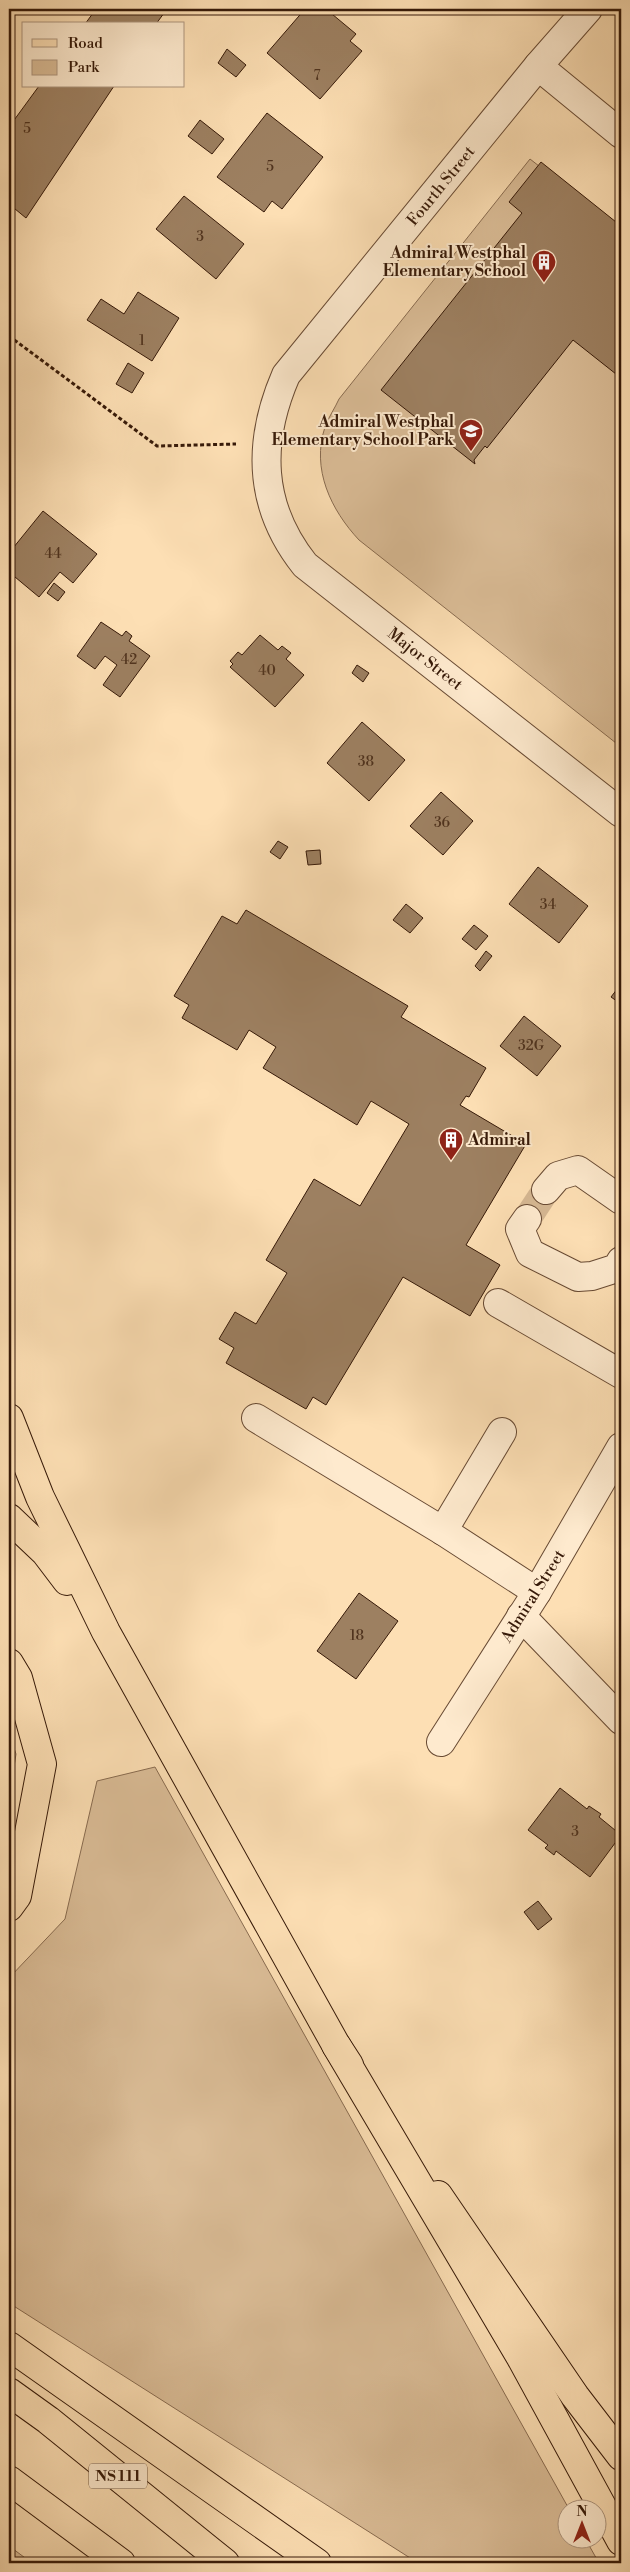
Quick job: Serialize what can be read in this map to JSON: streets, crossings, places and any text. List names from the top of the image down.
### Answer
{
  "streets": {
    "main road": ["NS 111"],
    "street": ["Fourth Street", "Major Street", "Admiral Street"]
  },
  "crossings": [
    ["Fourth Street", "Major Street"]
  ],
  "places": {
    "building": ["Admiral Westphal Elementary School", "Admiral"],
    "school or university": ["Admiral Westphal Elementary School Park"]
  },
  "house_numbers": [
    "7",
    "5",
    "5",
    "3",
    "1",
    "44",
    "42",
    "40",
    "38",
    "36",
    "34",
    "32G",
    "18",
    "3"
  ],
  "legend": ["Road", "Park"],
  "north": "top"
}
